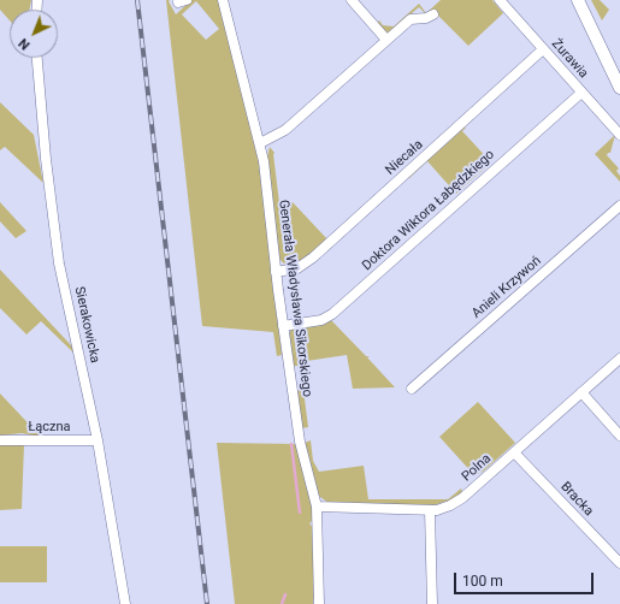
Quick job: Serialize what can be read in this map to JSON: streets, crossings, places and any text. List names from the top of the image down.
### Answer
{
  "streets": {
    "street": [
      "Żurawia",
      "Niecała",
      "Doktora Wiktora Łabędzkiego",
      "Anieli Krzywoń",
      "Generała Władysława Sikorskiego",
      "Sierakowicka",
      "Łączna",
      "Polna",
      "Bracka"
    ]
  },
  "crossings": [
    ["Żurawia", "Niecała"],
    ["Żurawia", "Doktora Wiktora Łabędzkiego"],
    ["Niecała", "Generała Władysława Sikorskiego"],
    ["Doktora Wiktora Łabędzkiego", "Generała Władysława Sikorskiego"],
    ["Generała Władysława Sikorskiego", "Polna"],
    ["Sierakowicka", "Łączna"],
    ["Polna", "Bracka"]
  ],
  "scale_bar": "100 m",
  "north": "bottom left"
}
